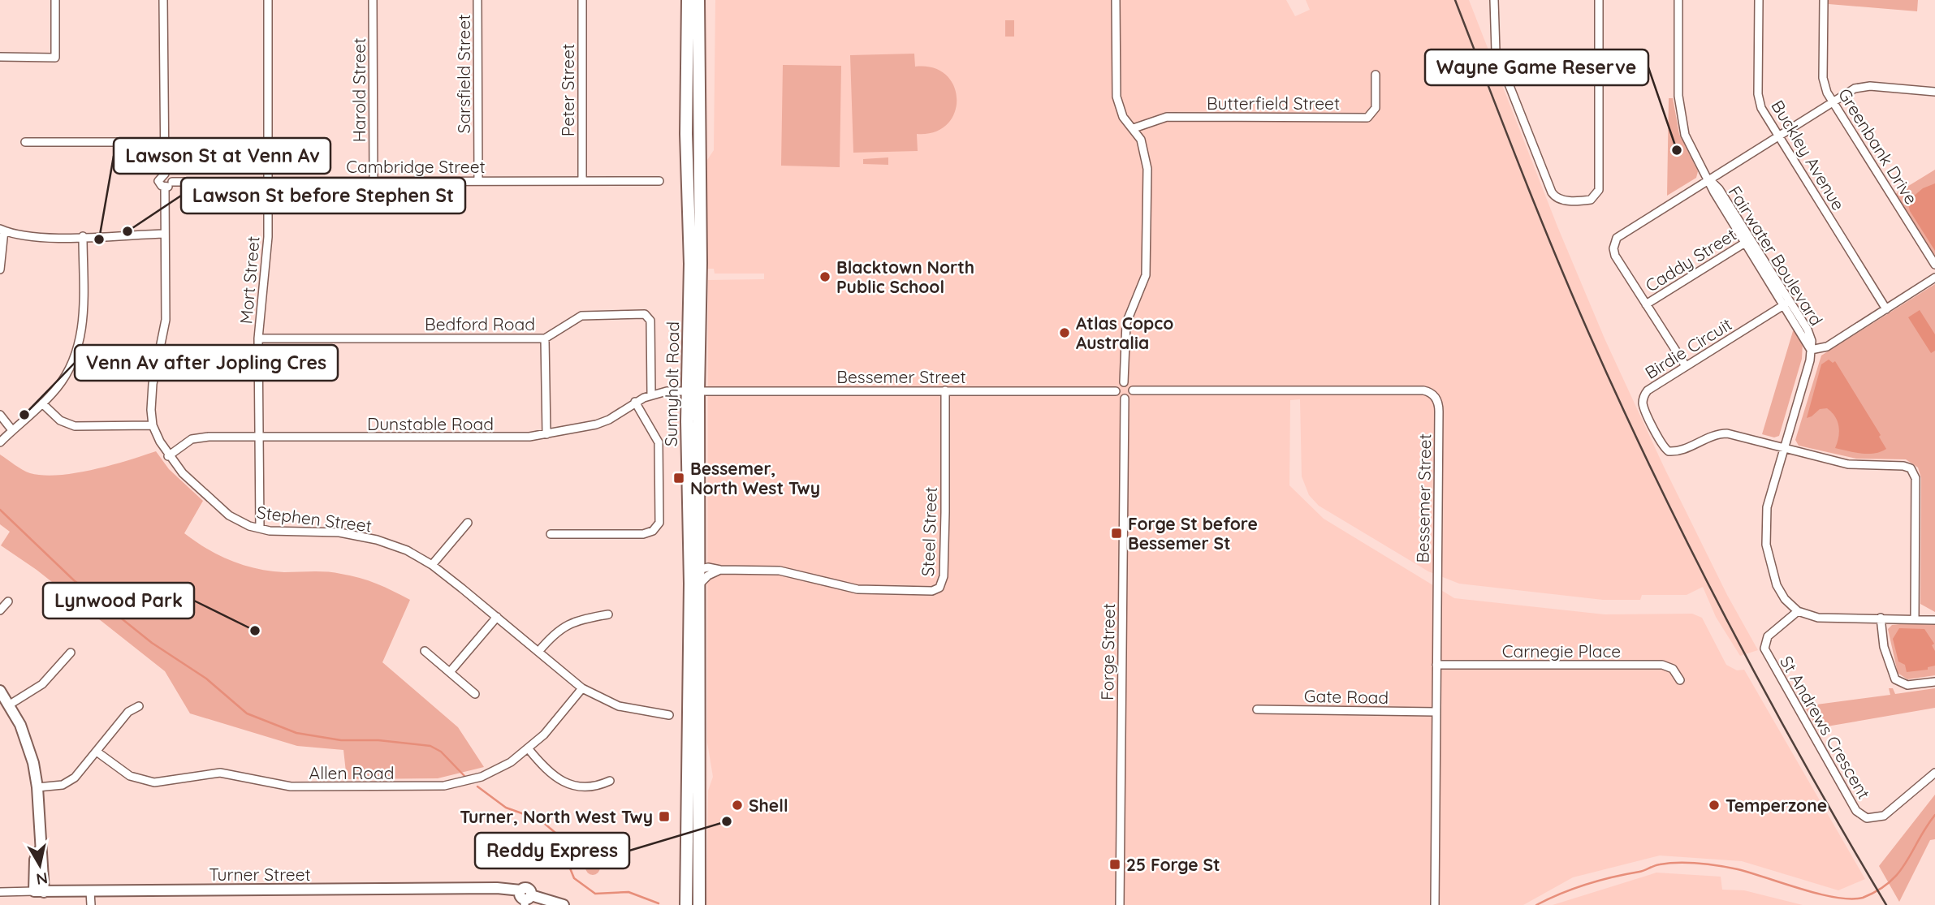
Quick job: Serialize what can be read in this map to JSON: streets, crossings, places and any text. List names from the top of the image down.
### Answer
{
  "streets": {
    "main road": ["Sunnyholt Road"],
    "street": [
      "Sarsfield Street",
      "Harold Street",
      "Peter Street",
      "Butterfield Street",
      "Greenbank Drive",
      "Buckley Avenue",
      "Cambridge Street",
      "Fairwater Boulevard",
      "Caddy Street",
      "Mort Street",
      "Bedford Road",
      "Birdie Circuit",
      "Bessemer Street",
      "Dunstable Road",
      "Stephen Street",
      "Steel Street",
      "Carnegie Place",
      "Forge Street",
      "Gate Road",
      "St Andrews Crescent",
      "Allen Road",
      "Turner Street"
    ]
  },
  "crossings": [
    ["Sarsfield Street", "Cambridge Street"],
    ["Harold Street", "Cambridge Street"],
    ["Peter Street", "Cambridge Street"],
    ["Cambridge Street", "Mort Street"],
    ["Fairwater Boulevard", "Caddy Street"],
    ["Fairwater Boulevard", "Birdie Circuit"],
    ["Fairwater Boulevard", "St Andrews Crescent"],
    ["Mort Street", "Bedford Road"],
    ["Mort Street", "Dunstable Road"],
    ["Mort Street", "Stephen Street"],
    ["Bedford Road", "Dunstable Road"],
    ["Bessemer Street", "Sunnyholt Road"],
    ["Bessemer Street", "Dunstable Road"],
    ["Bessemer Street", "Steel Street"],
    ["Bessemer Street", "Carnegie Place"],
    ["Bessemer Street", "Forge Street"],
    ["Bessemer Street", "Gate Road"],
    ["Sunnyholt Road", "Dunstable Road"],
    ["Sunnyholt Road", "Steel Street"],
    ["Dunstable Road", "Stephen Street"],
    ["Stephen Street", "Allen Road"]
  ],
  "places": {
    "other": [
      "Wayne Game Reserve",
      "Lawson St before Stephen St",
      "Lawson St at Venn Av",
      "Blacktown North Public School",
      "Atlas Copco Australia",
      "Venn Av after Jopling Cres",
      "Lynwood Park",
      "Shell",
      "Temperzone",
      "Reddy Express"
    ],
    "transit": [
      "Bessemer, North West Twy",
      "Forge St before Bessemer St",
      "Turner, North West Twy",
      "25 Forge St"
    ]
  },
  "north": "bottom"
}
